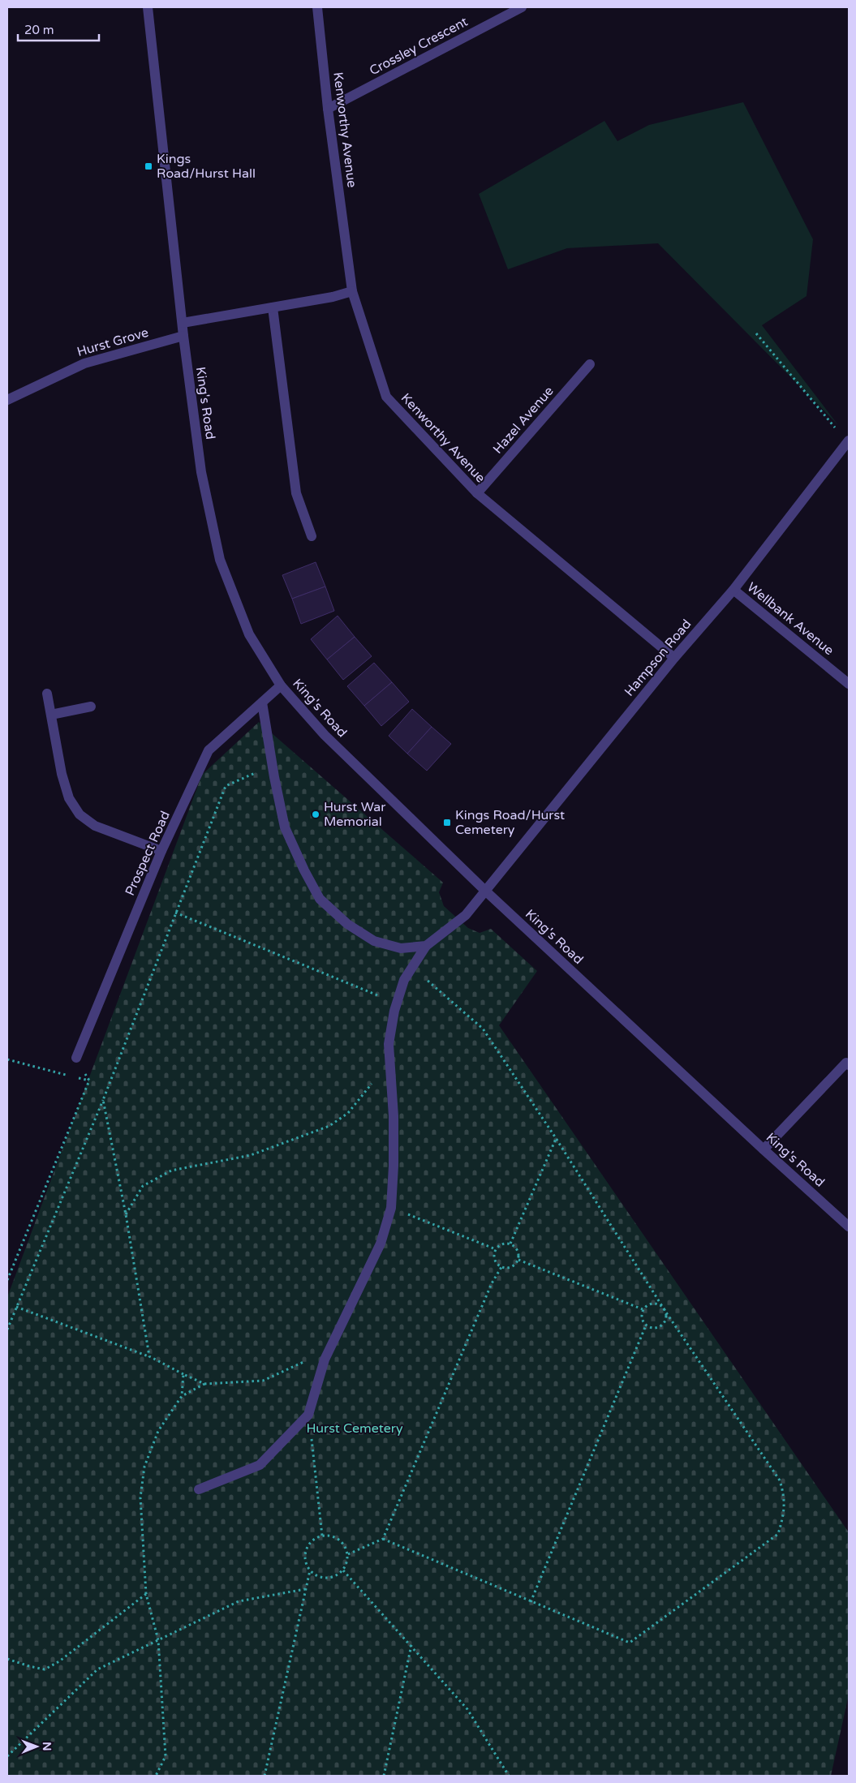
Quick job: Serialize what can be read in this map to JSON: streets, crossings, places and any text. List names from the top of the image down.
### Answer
{
  "streets": {
    "street": [
      "Crossley Crescent",
      "Kenworthy Avenue",
      "Hurst Grove",
      "King's Road",
      "Hazel Avenue",
      "Wellbank Avenue",
      "Hampson Road",
      "Prospect Road"
    ]
  },
  "crossings": [
    ["Crossley Crescent", "Kenworthy Avenue"],
    ["Kenworthy Avenue", "Hazel Avenue"],
    ["Kenworthy Avenue", "Hampson Road"],
    ["Hurst Grove", "King's Road"],
    ["King's Road", "Hampson Road"],
    ["King's Road", "Prospect Road"],
    ["Wellbank Avenue", "Hampson Road"]
  ],
  "parks": ["Hurst Cemetery"],
  "places": {
    "transit": ["Kings Road/Hurst Hall", "Kings Road/Hurst Cemetery"],
    "other": ["Hurst War Memorial"]
  },
  "scale_bar": "20 m",
  "north": "right"
}
